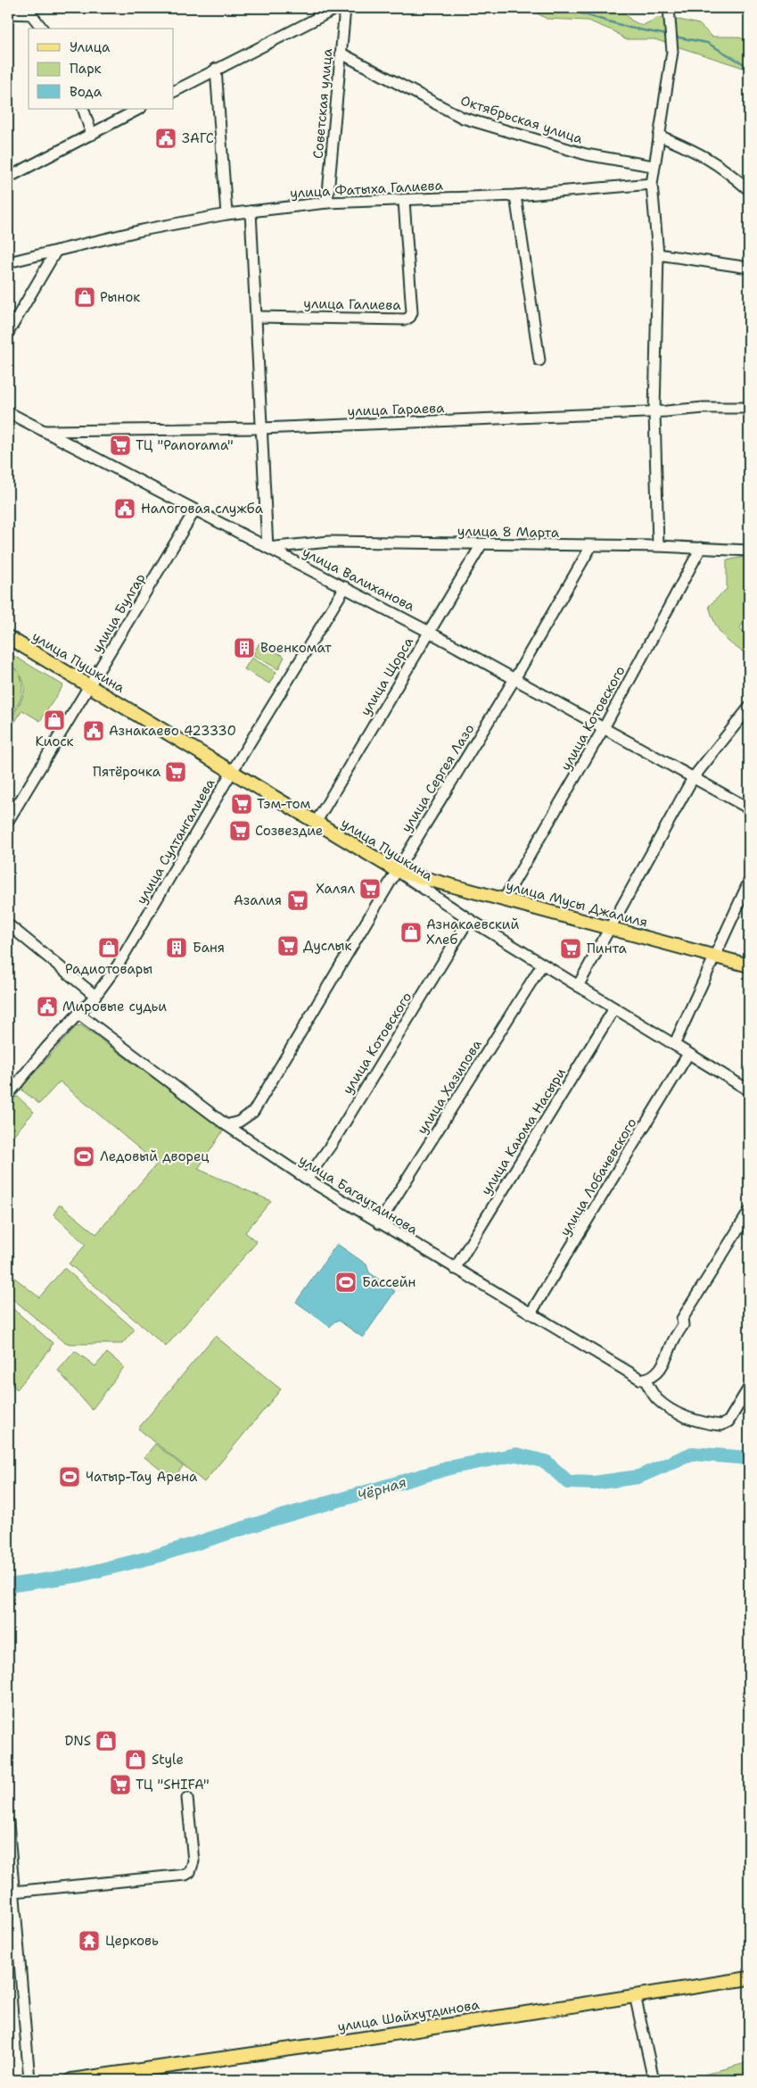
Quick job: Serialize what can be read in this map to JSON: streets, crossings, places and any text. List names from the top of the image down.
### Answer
{
  "streets": {
    "main road": ["улица Пушкина", "улица Мусы Джалиля", "улица Шайхутдинова"],
    "street": [
      "Советская улица",
      "Октябрьская улица",
      "улица Фатыха Галиева",
      "улица Галиева",
      "улица Гараева",
      "улица 8 Марта",
      "улица Валиханова",
      "улица Булгар",
      "улица Щорса",
      "улица Котовского",
      "улица Сергея Лазо",
      "улица Султангалиева",
      "улица Хазипова",
      "улица Каюма Насыри",
      "улица Лобачевского",
      "улица Багаутдинова"
    ]
  },
  "crossings": [
    ["Советская улица", "Октябрьская улица"],
    ["Советская улица", "улица Фатыха Галиева"],
    ["улица Фатыха Галиева", "улица Галиева"],
    ["улица Гараева", "улица Валиханова"],
    ["улица 8 Марта", "улица Валиханова"],
    ["улица 8 Марта", "улица Щорса"],
    ["улица 8 Марта", "улица Котовского"],
    ["улица 8 Марта", "улица Сергея Лазо"],
    ["улица Валиханова", "улица Булгар"],
    ["улица Валиханова", "улица Щорса"],
    ["улица Валиханова", "улица Котовского"],
    ["улица Валиханова", "улица Сергея Лазо"],
    ["улица Валиханова", "улица Султангалиева"],
    ["улица Булгар", "улица Пушкина"],
    ["улица Пушкина", "улица Щорса"],
    ["улица Пушкина", "улица Котовского"],
    ["улица Пушкина", "улица Сергея Лазо"],
    ["улица Пушкина", "улица Султангалиева"],
    ["улица Пушкина", "улица Мусы Джалиля"],
    ["улица Пушкина", "улица Хазипова"],
    ["улица Пушкина", "улица Каюма Насыри"],
    ["улица Пушкина", "улица Лобачевского"],
    ["улица Котовского", "улица Мусы Джалиля"],
    ["улица Котовского", "улица Багаутдинова"],
    ["улица Сергея Лазо", "улица Мусы Джалиля"],
    ["улица Сергея Лазо", "улица Багаутдинова"],
    ["улица Султангалиева", "улица Багаутдинова"],
    ["улица Хазипова", "улица Багаутдинова"],
    ["улица Каюма Насыри", "улица Багаутдинова"],
    ["улица Лобачевского", "улица Багаутдинова"]
  ],
  "water": ["Чёрная"],
  "places": {
    "public building": [
      "ЗАГС",
      "Налоговая служба",
      "Азнакаево 423330",
      "Мировые судьи"
    ],
    "shop": [
      "Рынок",
      "Киоск",
      "Азнакаевский Хлеб",
      "Радиотовары",
      "DNS",
      "Style"
    ],
    "supermarket": [
      "ТЦ \"Panorama\"",
      "Пятёрочка",
      "Тэм-том",
      "Созвездие",
      "Халял",
      "Азалия",
      "Дуслык",
      "Пинта",
      "ТЦ \"SHIFA\""
    ],
    "building": ["Военкомат", "Баня"],
    "sports": ["Ледовый дворец", "Бассейн", "Чатыр-Тау Арена"],
    "temple": ["Церковь"]
  },
  "legend": ["Улица", "Парк", "Вода"]
}
